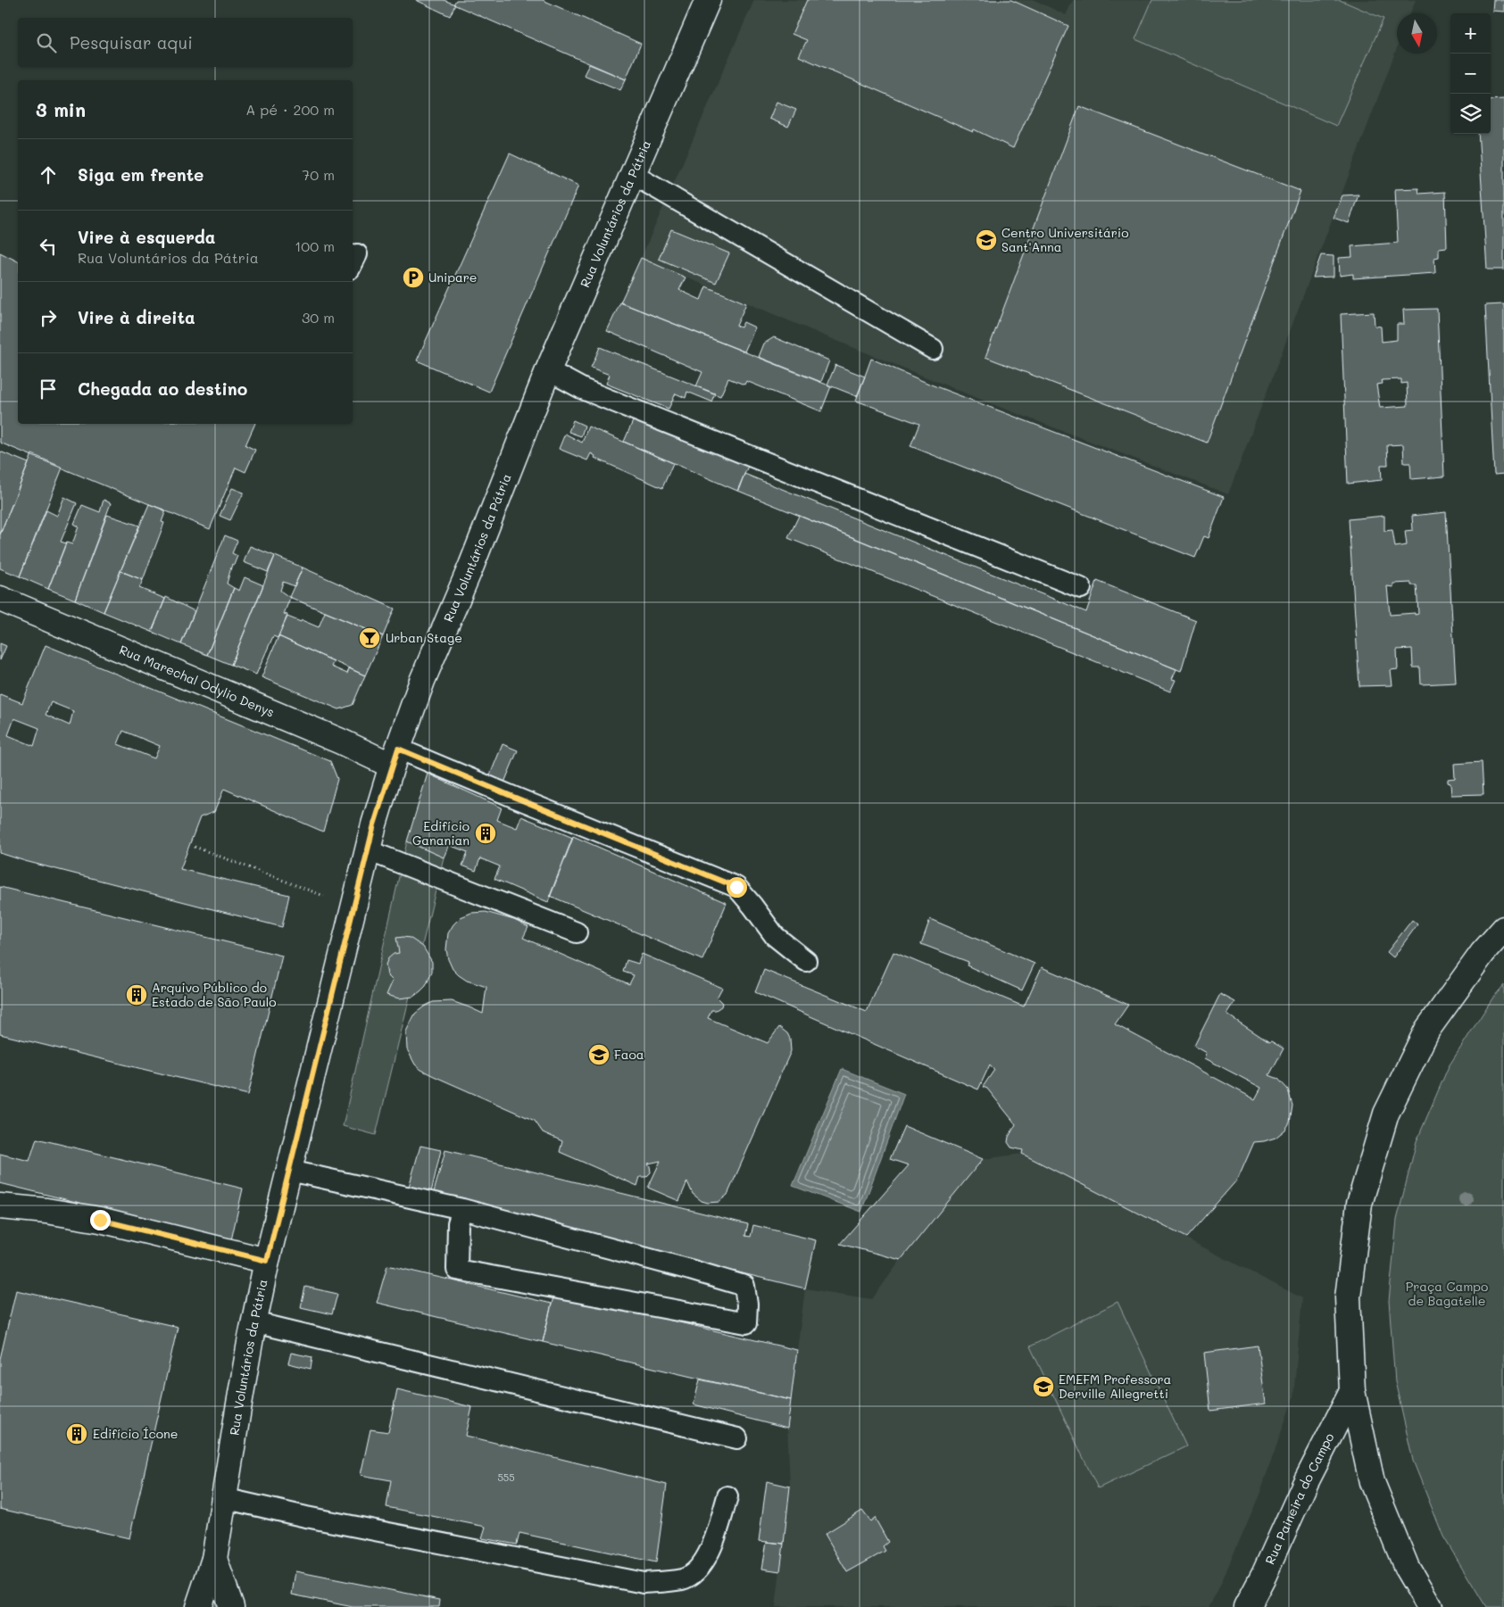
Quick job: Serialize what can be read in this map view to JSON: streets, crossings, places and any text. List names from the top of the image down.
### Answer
{
  "streets": {
    "main road": ["Rua Voluntários da Pátria", "Rua Marechal Odylio Denys", "Rua Paineira do Campo"]
  },
  "crossings": [
    ["Rua Voluntários da Pátria", "Rua Marechal Odylio Denys"]
  ],
  "parks": ["Praça Campo de Bagatelle"],
  "places": {
    "school or university": ["Centro Universitário Sant'Anna", "Faoa", "EMEFM Professora Derville Allegretti"],
    "parking": ["Unipare"],
    "bar": ["Urban Stage"],
    "building": ["Edifício Gananian", "Arquivo Público do Estado de São Paulo", "Edifício Ícone"]
  },
  "house_numbers": ["555"],
  "north": "bottom",
  "page": {
    "map_buttons": ["+", "−"],
    "search": "Pesquisar aqui",
    "heading": ["3 min", "A pé · 200 m"],
    "list": [
      ["Siga em frente", "70 m"],
      ["Vire à esquerda", "Rua Voluntários da Pátria", "100 m"],
      ["Vire à direita", "30 m"],
      "Chegada ao destino"
    ]
  }
}
